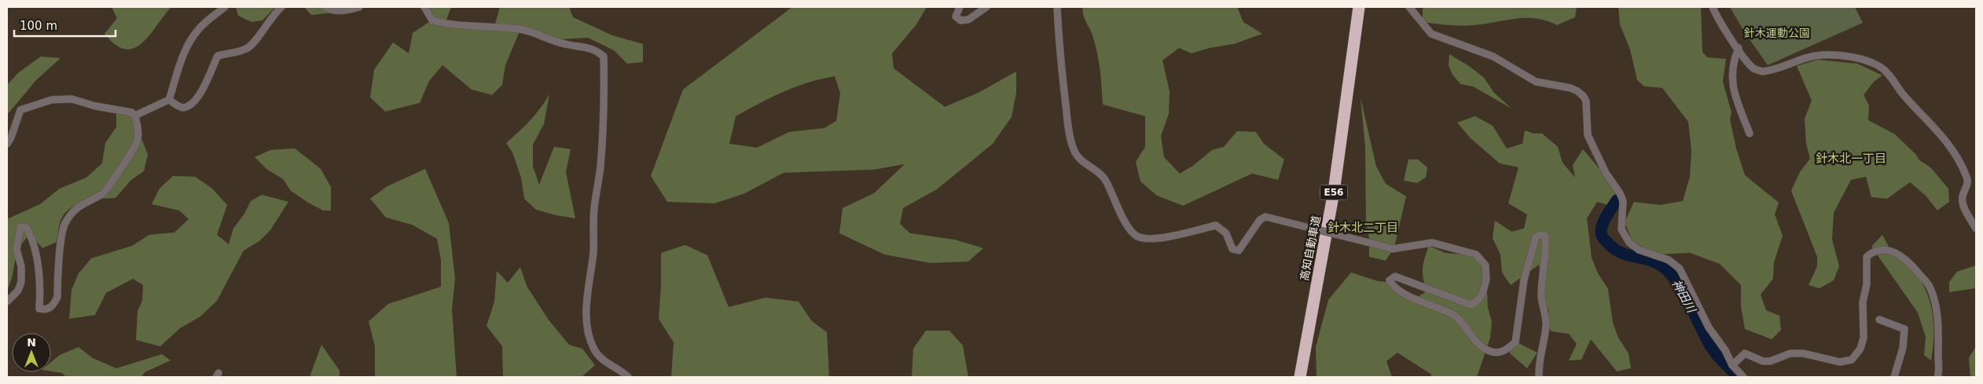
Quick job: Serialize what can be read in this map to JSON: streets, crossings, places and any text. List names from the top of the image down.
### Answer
{
  "streets": {
    "highway": ["E56", "高知自動車道"]
  },
  "districts": ["針木北一丁目", "針木北二丁目"],
  "water": ["神田川"],
  "parks": ["針木運動公園"],
  "scale_bar": "100 m",
  "north": "top"
}
